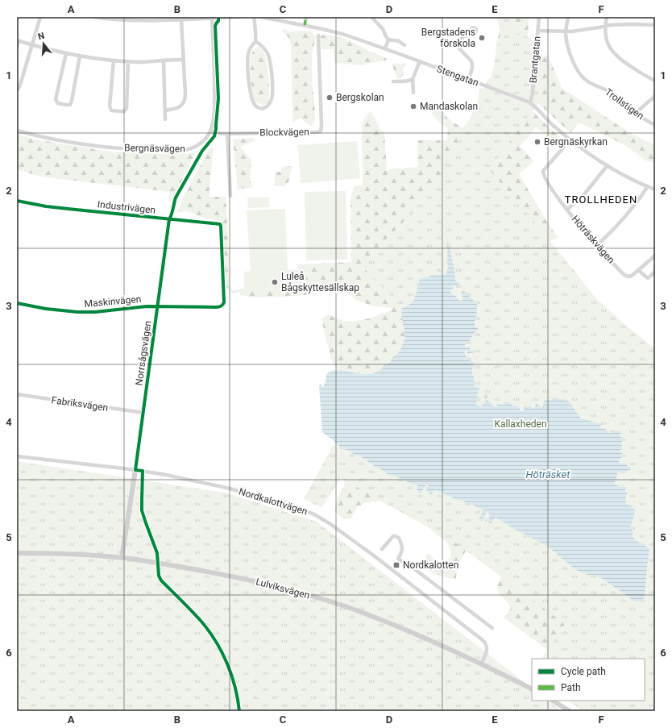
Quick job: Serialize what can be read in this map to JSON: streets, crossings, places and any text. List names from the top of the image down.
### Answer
{
  "streets": {
    "main road": ["Norrsågsvägen", "Lulviksvägen"],
    "street": [
      "Brantgatan",
      "Stengatan",
      "Trollstigen",
      "Blockvägen",
      "Bergnäsvägen",
      "Industrivägen",
      "Höträskvägen",
      "Maskinvägen",
      "Fabriksvägen",
      "Nordkalottvägen"
    ]
  },
  "crossings": [
    ["Brantgatan", "Stengatan"],
    ["Stengatan", "Höträskvägen"],
    ["Blockvägen", "Bergnäsvägen"],
    ["Industrivägen", "Maskinvägen"],
    ["Industrivägen", "Norrsågsvägen"],
    ["Maskinvägen", "Norrsågsvägen"],
    ["Norrsågsvägen", "Fabriksvägen"],
    ["Norrsågsvägen", "Nordkalottvägen"],
    ["Norrsågsvägen", "Lulviksvägen"],
    ["Nordkalottvägen", "Lulviksvägen"]
  ],
  "districts": ["TROLLHEDEN"],
  "water": ["Höträsket"],
  "parks": ["Kallaxheden"],
  "places": {
    "other": [
      "Bergstadens förskola",
      "Bergskolan",
      "Mandaskolan",
      "Bergnäskyrkan",
      "Luleå Bågskyttesällskap"
    ],
    "transit": ["Nordkalotten"]
  },
  "legend": ["Cycle path", "Path"],
  "north": "top",
  "grid": {
    "columns": [
      "A",
      "B",
      "C",
      "D",
      "E",
      "F"
    ],
    "rows": [
      "1",
      "2",
      "3",
      "4",
      "5",
      "6"
    ]
  }
}
